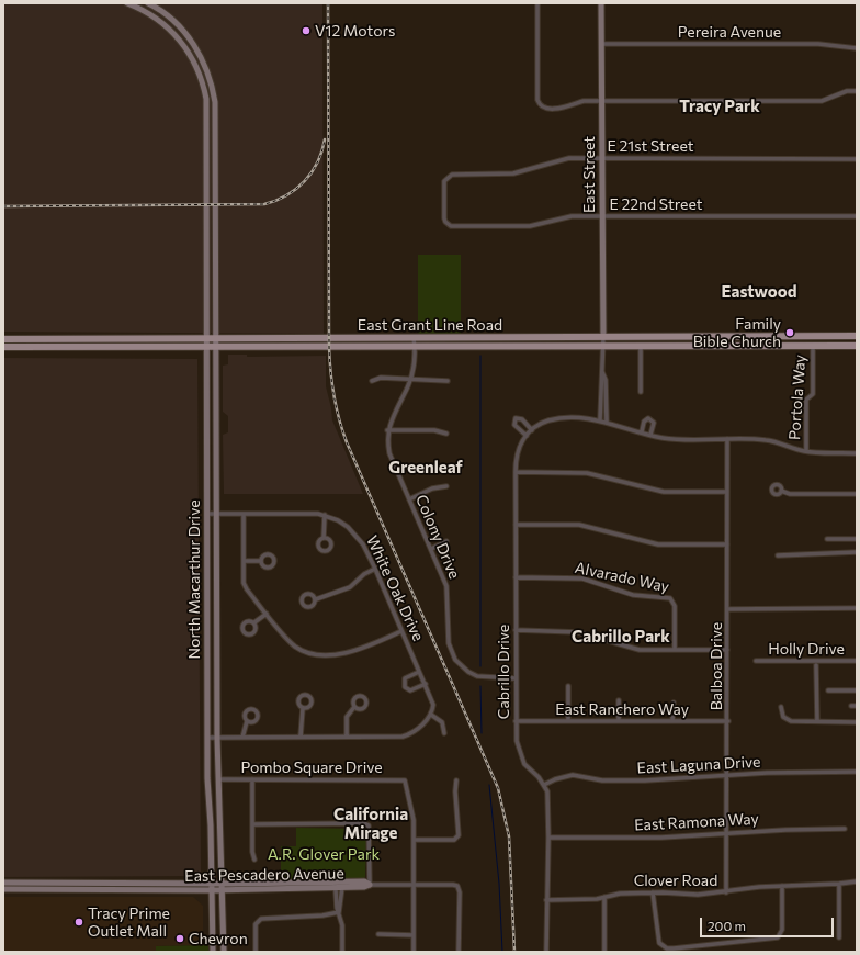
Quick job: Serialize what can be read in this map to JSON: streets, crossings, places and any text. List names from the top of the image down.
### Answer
{
  "streets": {
    "main road": [
      "East Street",
      "East Grant Line Road",
      "North Macarthur Drive",
      "East Pescadero Avenue"
    ],
    "street": [
      "Pereira Avenue",
      "E 21st Street",
      "E 22nd Street",
      "Portola Way",
      "Colony Drive",
      "Alvarado Way",
      "White Oak Drive",
      "Holly Drive",
      "Balboa Drive",
      "Cabrillo Drive",
      "East Ranchero Way",
      "East Laguna Drive",
      "Pombo Square Drive",
      "East Ramona Way",
      "Clover Road"
    ]
  },
  "crossings": [
    ["Pereira Avenue", "East Street"],
    ["E 21st Street", "East Street"],
    ["E 21st Street", "E 22nd Street"],
    ["East Street", "E 22nd Street"],
    ["East Street", "East Grant Line Road"],
    ["East Grant Line Road", "Portola Way"],
    ["East Grant Line Road", "Colony Drive"],
    ["East Grant Line Road", "North Macarthur Drive"],
    ["Colony Drive", "Cabrillo Drive"],
    ["Alvarado Way", "Cabrillo Drive"],
    ["North Macarthur Drive", "White Oak Drive"],
    ["North Macarthur Drive", "Pombo Square Drive"],
    ["North Macarthur Drive", "East Pescadero Avenue"],
    ["Balboa Drive", "East Ranchero Way"],
    ["Balboa Drive", "East Laguna Drive"],
    ["Balboa Drive", "East Ramona Way"],
    ["Balboa Drive", "Clover Road"],
    ["Cabrillo Drive", "East Ranchero Way"],
    ["Cabrillo Drive", "East Laguna Drive"],
    ["Cabrillo Drive", "East Ramona Way"],
    ["Cabrillo Drive", "Clover Road"]
  ],
  "districts": [
    "Tracy Park",
    "Eastwood",
    "Greenleaf",
    "Cabrillo Park",
    "California Mirage"
  ],
  "parks": ["A.R. Glover Park"],
  "places": [
    "V12 Motors",
    "Family Bible Church",
    "Tracy Prime Outlet Mall",
    "Chevron"
  ],
  "scale_bar": "200 m"
}
